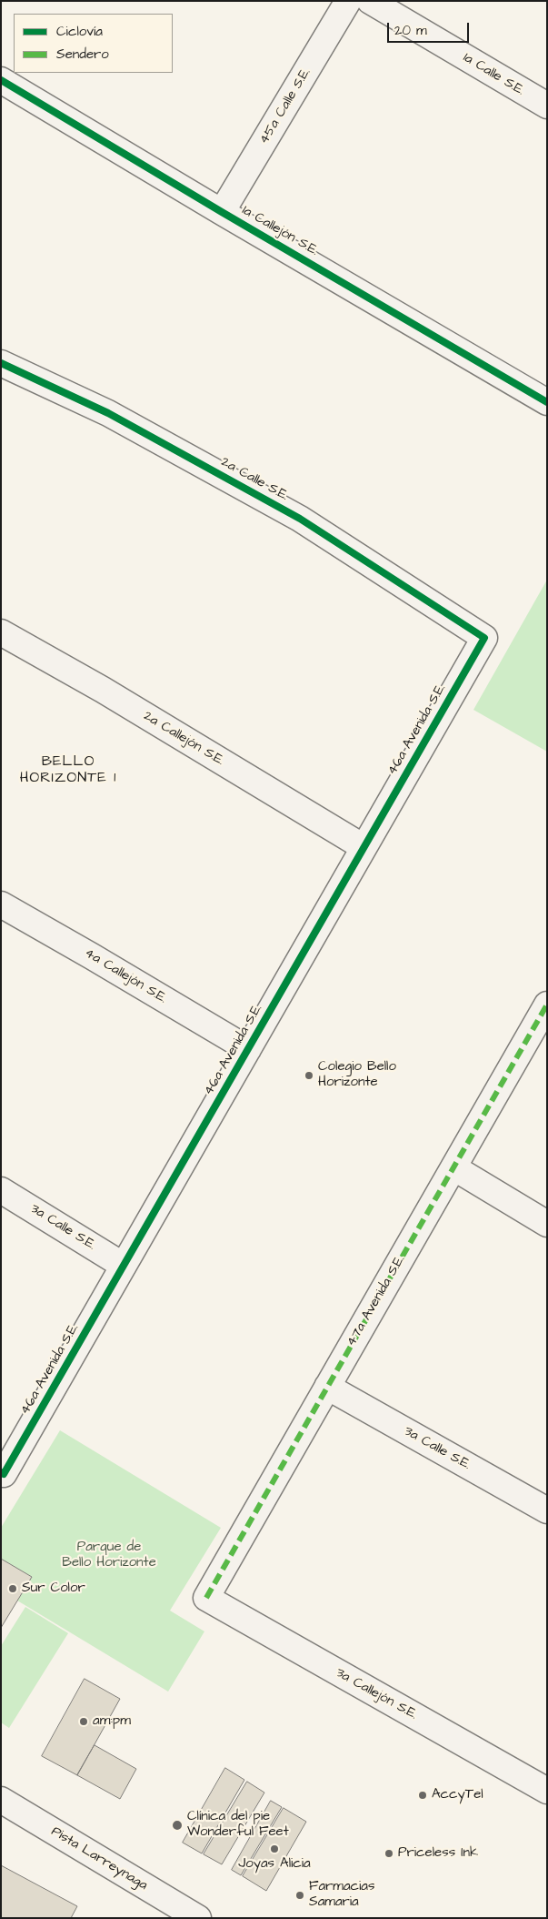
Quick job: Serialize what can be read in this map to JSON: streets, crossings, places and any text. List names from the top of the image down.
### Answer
{
  "streets": {
    "street": [
      "1a Calle S.E.",
      "45a Calle S.E.",
      "1a Callejón S.E.",
      "2a Calle S.E.",
      "46a Avenida S.E.",
      "2a Callejón S.E.",
      "4a Callejón S.E.",
      "3a Calle S.E.",
      "47a Avenida S.E.",
      "3a Callejón S.E.",
      "Pista Larreynaga"
    ]
  },
  "crossings": [
    ["45a Calle S.E.", "1a Callejón S.E."],
    ["2a Calle S.E.", "46a Avenida S.E."],
    ["46a Avenida S.E.", "2a Callejón S.E."],
    ["46a Avenida S.E.", "4a Callejón S.E."],
    ["46a Avenida S.E.", "3a Calle S.E."],
    ["3a Calle S.E.", "47a Avenida S.E."],
    ["47a Avenida S.E.", "3a Callejón S.E."]
  ],
  "districts": ["BELLO HORIZONTE 1"],
  "parks": ["Parque de Bello Horizonte"],
  "places": [
    "Colegio Bello Horizonte",
    "Sur Color",
    "am:pm",
    "AccyTel",
    "Clínica del pie Wonderful Feet",
    "Joyas Alicia",
    "Priceless Ink",
    "Farmacias Samaria"
  ],
  "legend": ["Ciclovía", "Sendero"],
  "scale_bar": "20 m"
}
